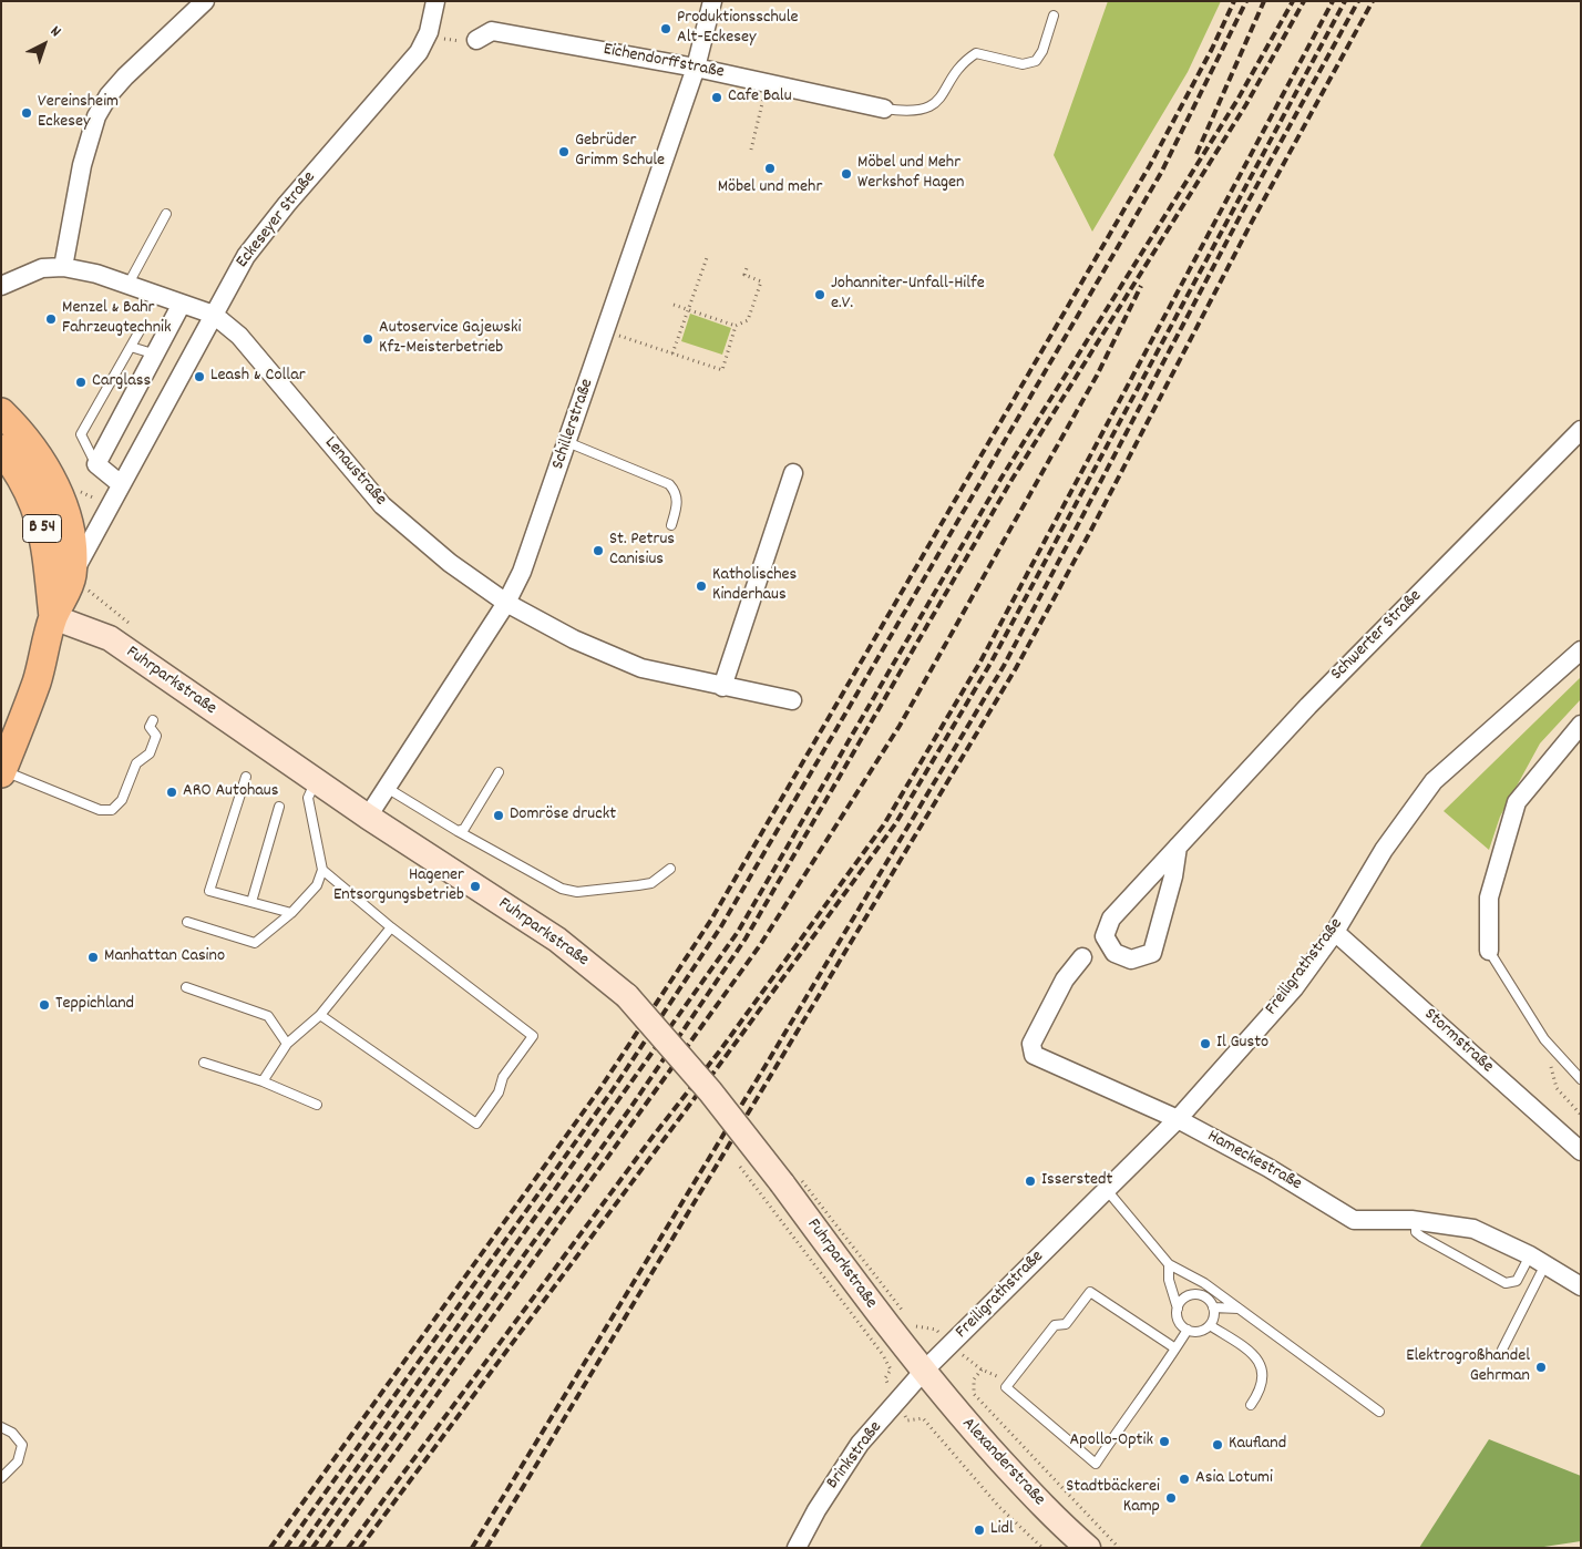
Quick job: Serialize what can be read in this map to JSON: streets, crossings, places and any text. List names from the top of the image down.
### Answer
{
  "streets": {
    "main road": ["B 54", "Fuhrparkstraße", "Alexanderstraße"],
    "street": [
      "Eichendorffstraße",
      "Eckeseyer Straße",
      "Schillerstraße",
      "Lenaustraße",
      "Schwerter Straße",
      "Freiligrathstraße",
      "Stormstraße",
      "Hameckestraße",
      "Brinkstraße"
    ]
  },
  "crossings": [
    ["Eichendorffstraße", "Schillerstraße"],
    ["Eckeseyer Straße", "Lenaustraße"],
    ["Eckeseyer Straße", "B 54"],
    ["Schillerstraße", "Lenaustraße"],
    ["Schillerstraße", "Fuhrparkstraße"],
    ["B 54", "Fuhrparkstraße"],
    ["Fuhrparkstraße", "Freiligrathstraße"],
    ["Fuhrparkstraße", "Brinkstraße"],
    ["Fuhrparkstraße", "Alexanderstraße"],
    ["Freiligrathstraße", "Stormstraße"],
    ["Freiligrathstraße", "Hameckestraße"],
    ["Freiligrathstraße", "Brinkstraße"],
    ["Freiligrathstraße", "Alexanderstraße"],
    ["Brinkstraße", "Alexanderstraße"]
  ],
  "places": [
    "Produktionsschule Alt-Eckesey",
    "Cafe Balu",
    "Vereinsheim Eckesey",
    "Gebrüder Grimm Schule",
    "Möbel und mehr",
    "Möbel und Mehr Werkshof Hagen",
    "Johanniter-Unfall-Hilfe e.V.",
    "Menzel & Bahr Fahrzeugtechnik",
    "Autoservice Gajewski Kfz-Meisterbetrieb",
    "Leash & Collar",
    "Carglass",
    "St. Petrus Canisius",
    "Katholisches Kinderhaus",
    "ARO Autohaus",
    "Domröse druckt",
    "Hagener Entsorgungsbetrieb",
    "Manhattan Casino",
    "Teppichland",
    "Il Gusto",
    "Isserstedt",
    "Elektrogroßhandel Gehrman",
    "Apollo-Optik",
    "Kaufland",
    "Asia Lotumi",
    "Stadtbäckerei Kamp",
    "Lidl"
  ],
  "north": "top right"
}
